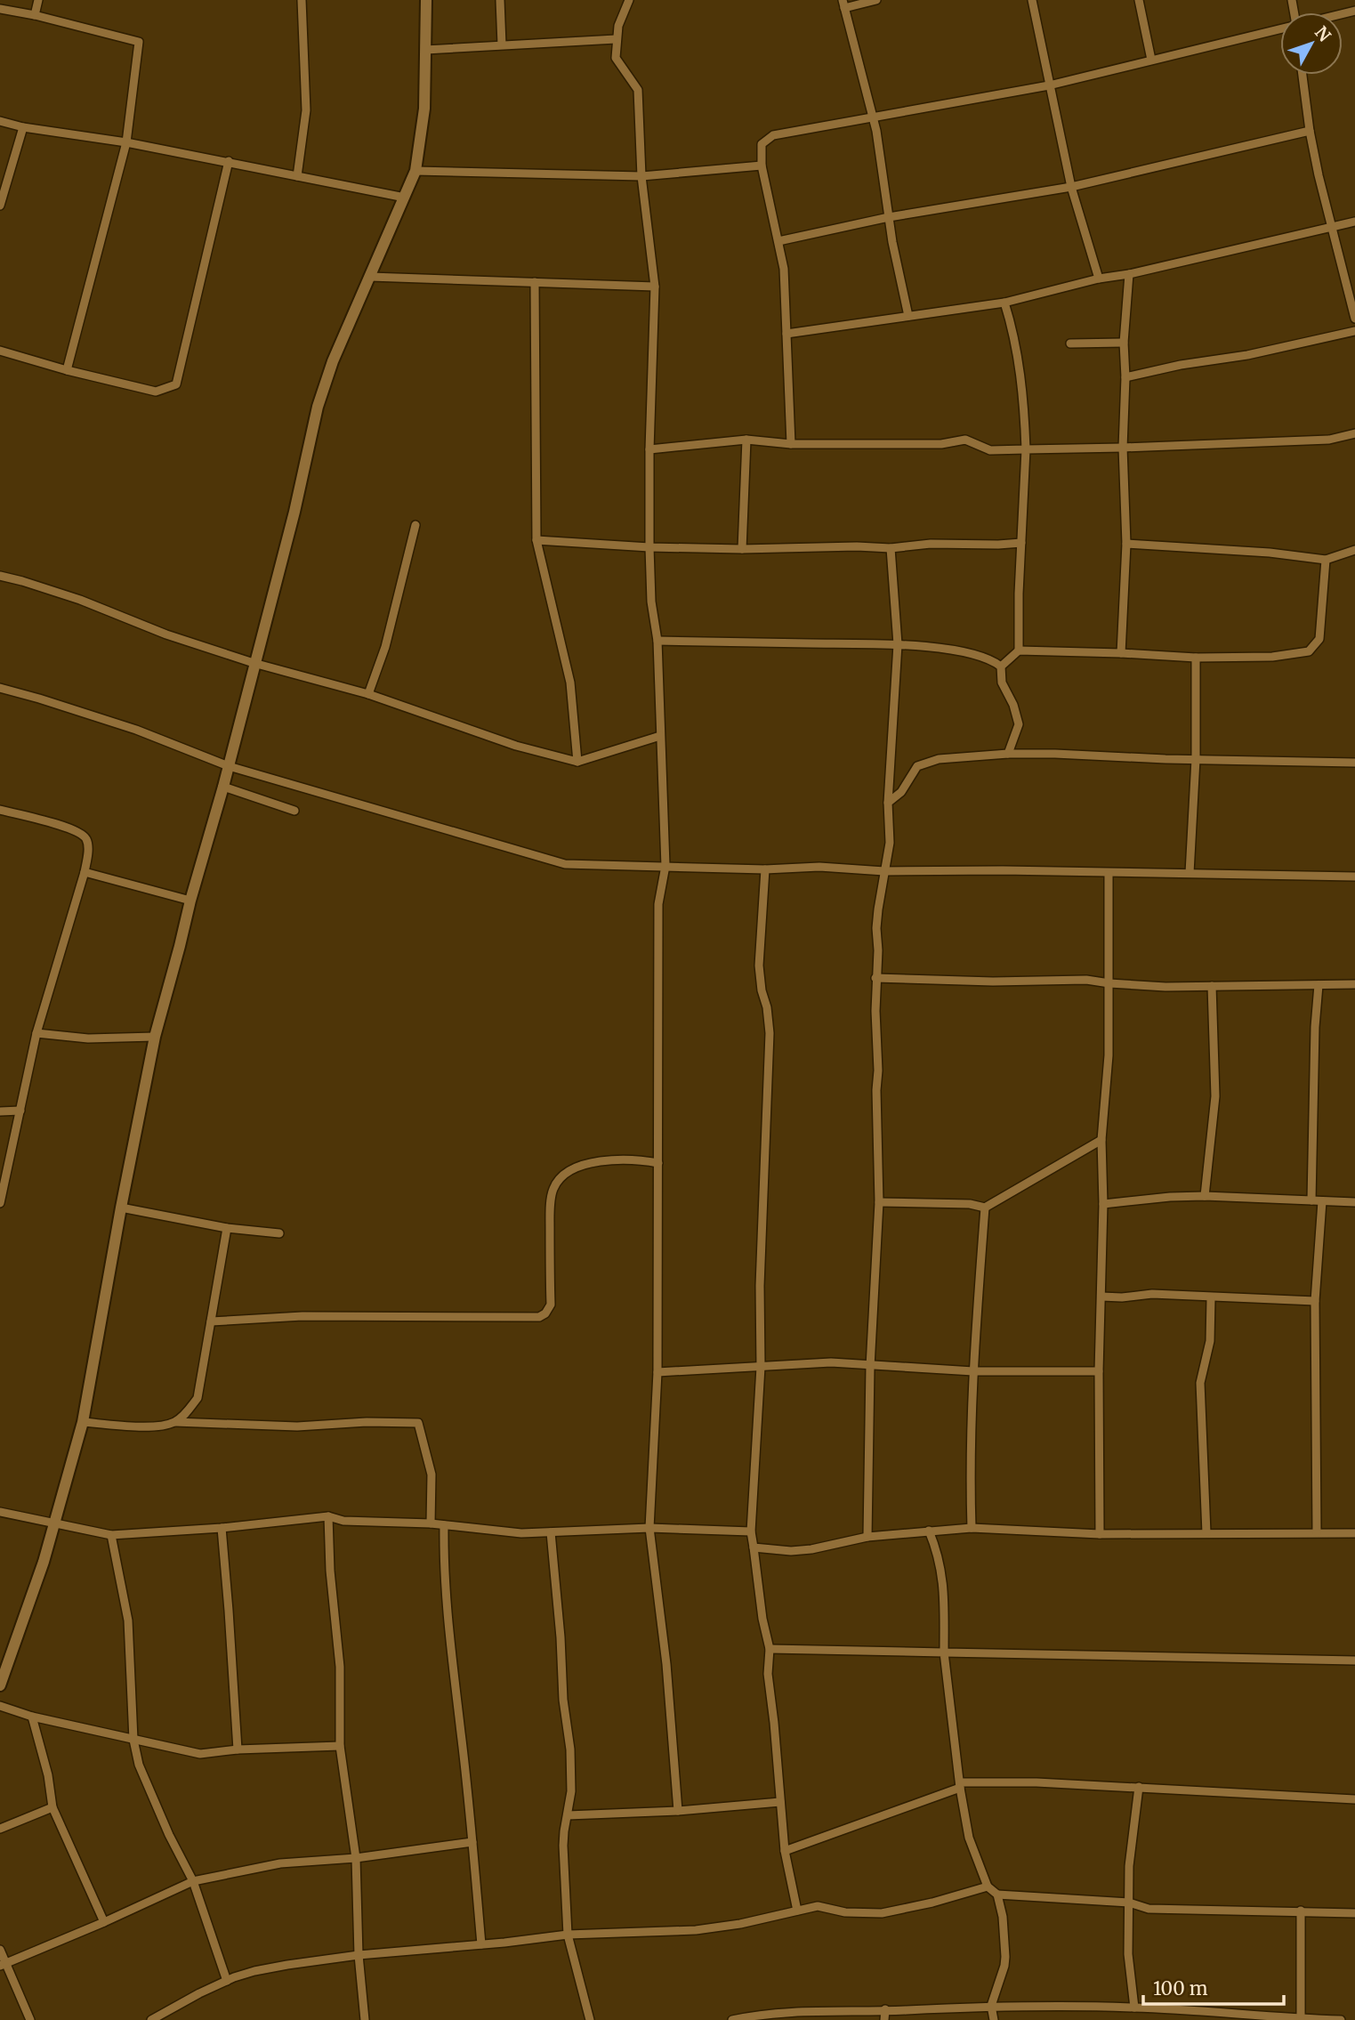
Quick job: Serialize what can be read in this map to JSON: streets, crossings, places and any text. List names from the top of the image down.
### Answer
{
  "scale_bar": "100 m",
  "north": "top right"
}
